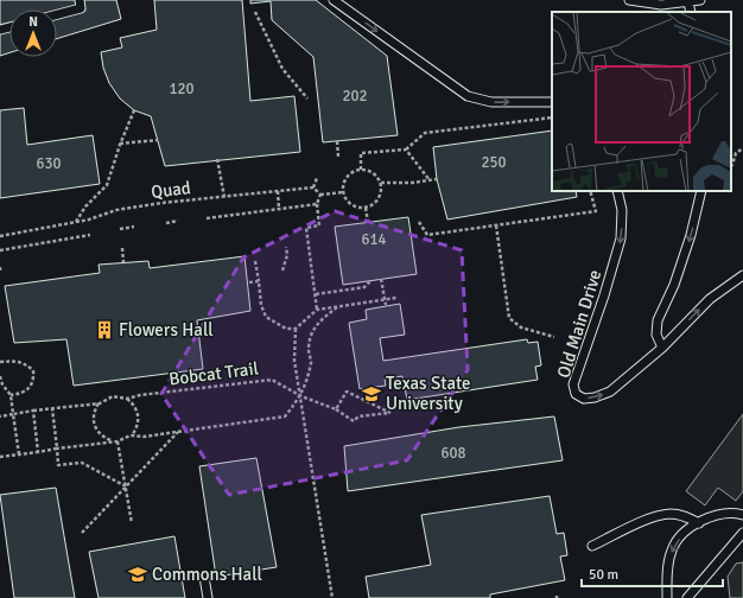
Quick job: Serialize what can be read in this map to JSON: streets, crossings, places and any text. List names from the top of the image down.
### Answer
{
  "streets": {
    "lane": ["Old Main Drive"],
    "path": ["Quad", "Bobcat Trail"]
  },
  "places": {
    "building": ["Flowers Hall"],
    "school or university": ["Texas State University", "Commons Hall"]
  },
  "house_numbers": [
    "120",
    "202",
    "250",
    "630",
    "614",
    "608"
  ],
  "scale_bar": "50 m",
  "north": "top"
}
